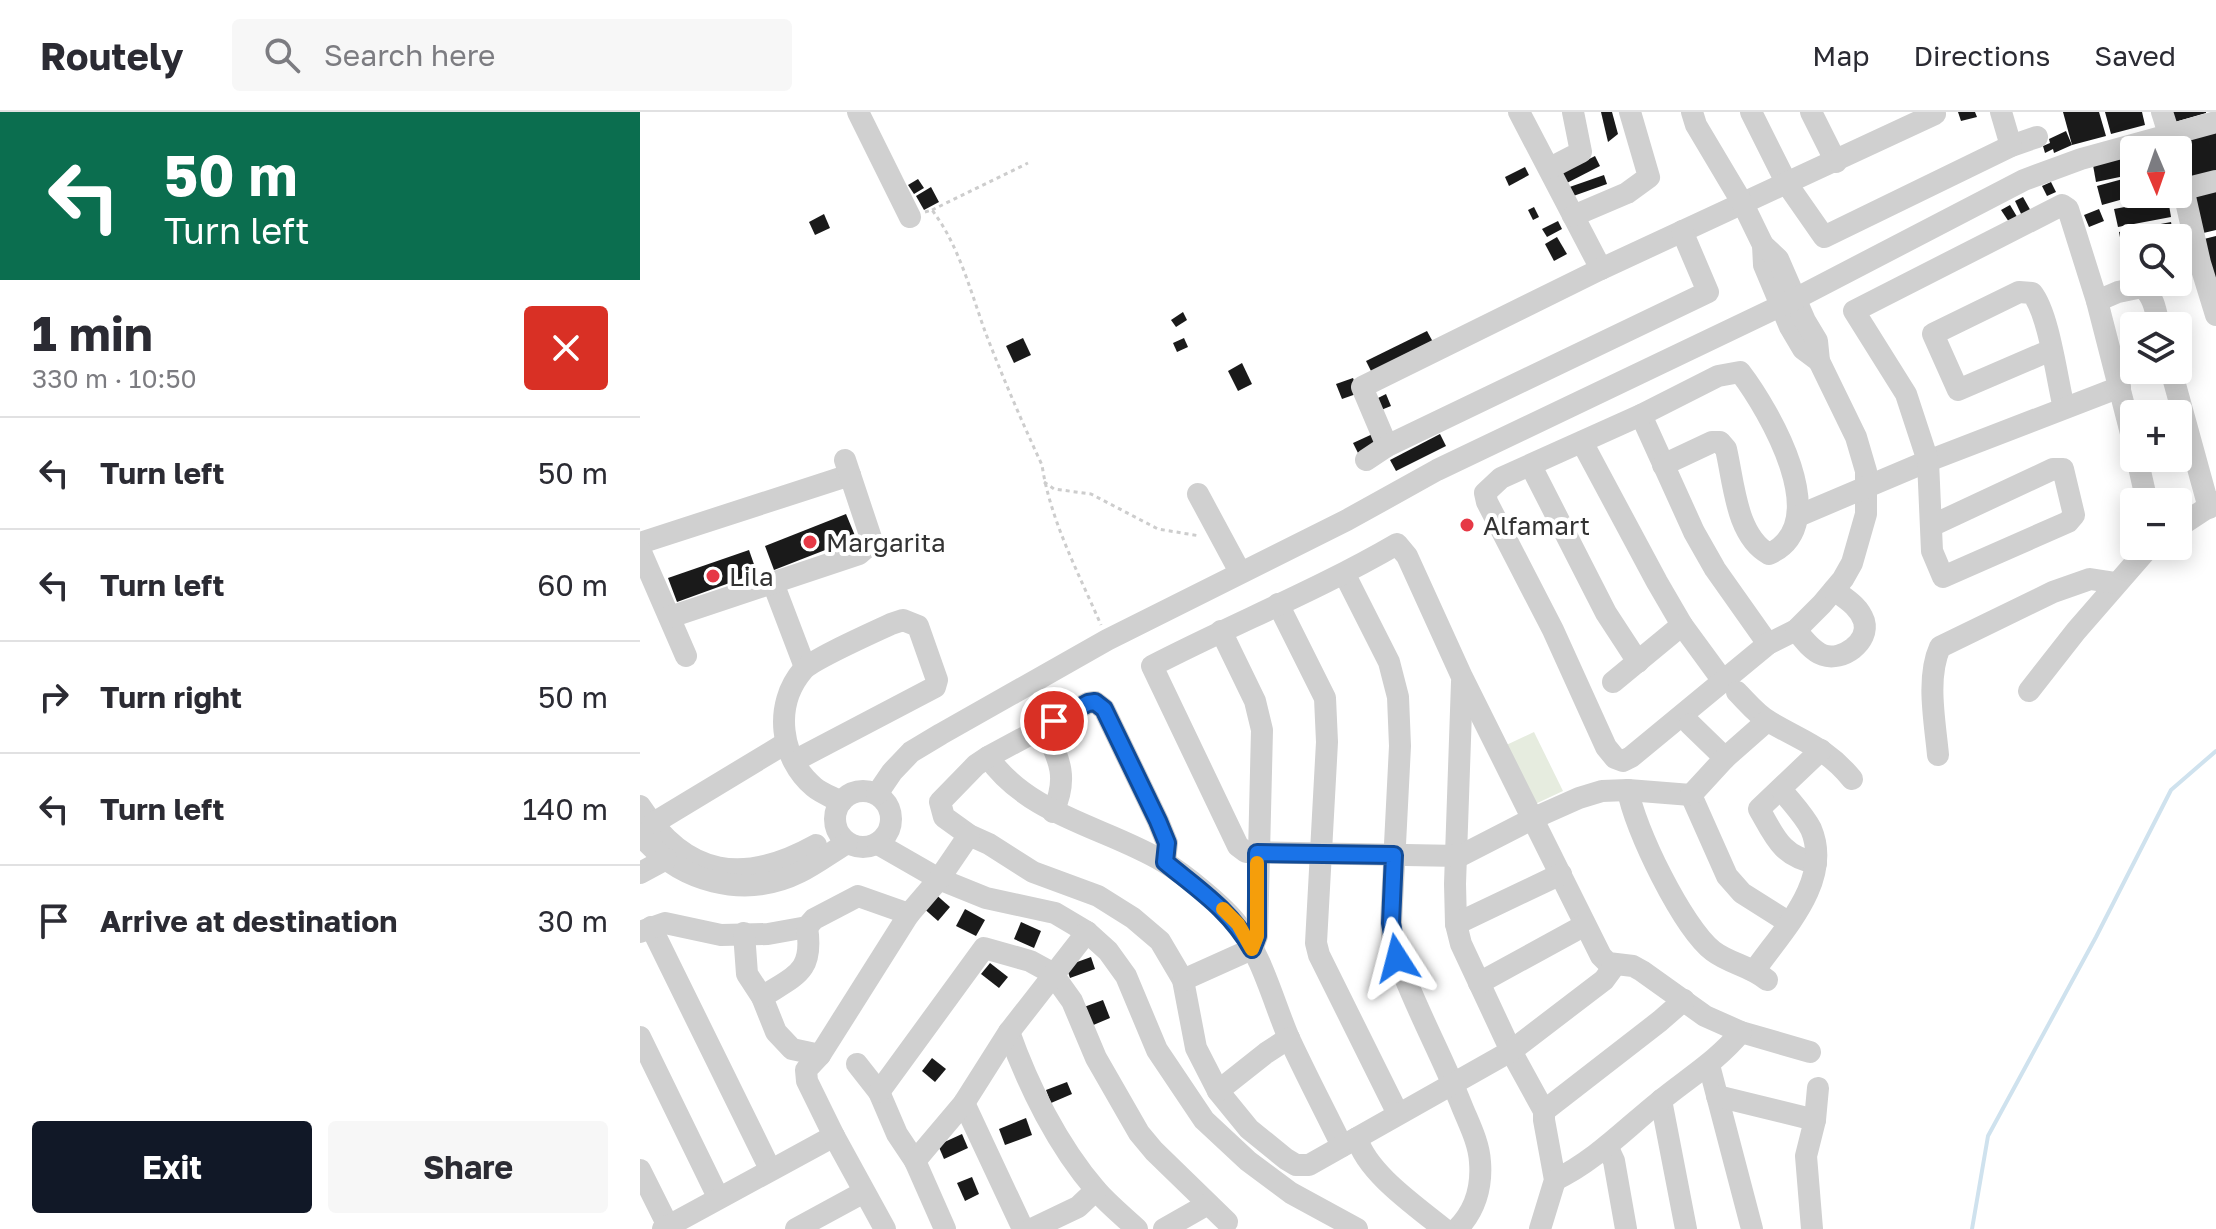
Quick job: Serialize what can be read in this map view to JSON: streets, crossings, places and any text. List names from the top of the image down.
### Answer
{
  "places": ["Alfamart", "Margarita", "Lila"],
  "north": "bottom",
  "page": {
    "header": "Routely",
    "search": "Search here",
    "nav": ["Map", "Directions", "Saved"],
    "turn": ["50 m", "Turn left"],
    "map_buttons": ["+", "−"],
    "heading": ["1 min", "330 m · 10:50"],
    "list": [
      {
        "name": "Turn left",
        "value": "50 m"
      },
      {
        "name": "Turn left",
        "value": "60 m"
      },
      {
        "name": "Turn right",
        "value": "50 m"
      },
      {
        "name": "Turn left",
        "value": "140 m"
      },
      {
        "name": "Arrive at destination",
        "value": "30 m"
      }
    ],
    "buttons": ["Exit", "Share"]
  }
}
